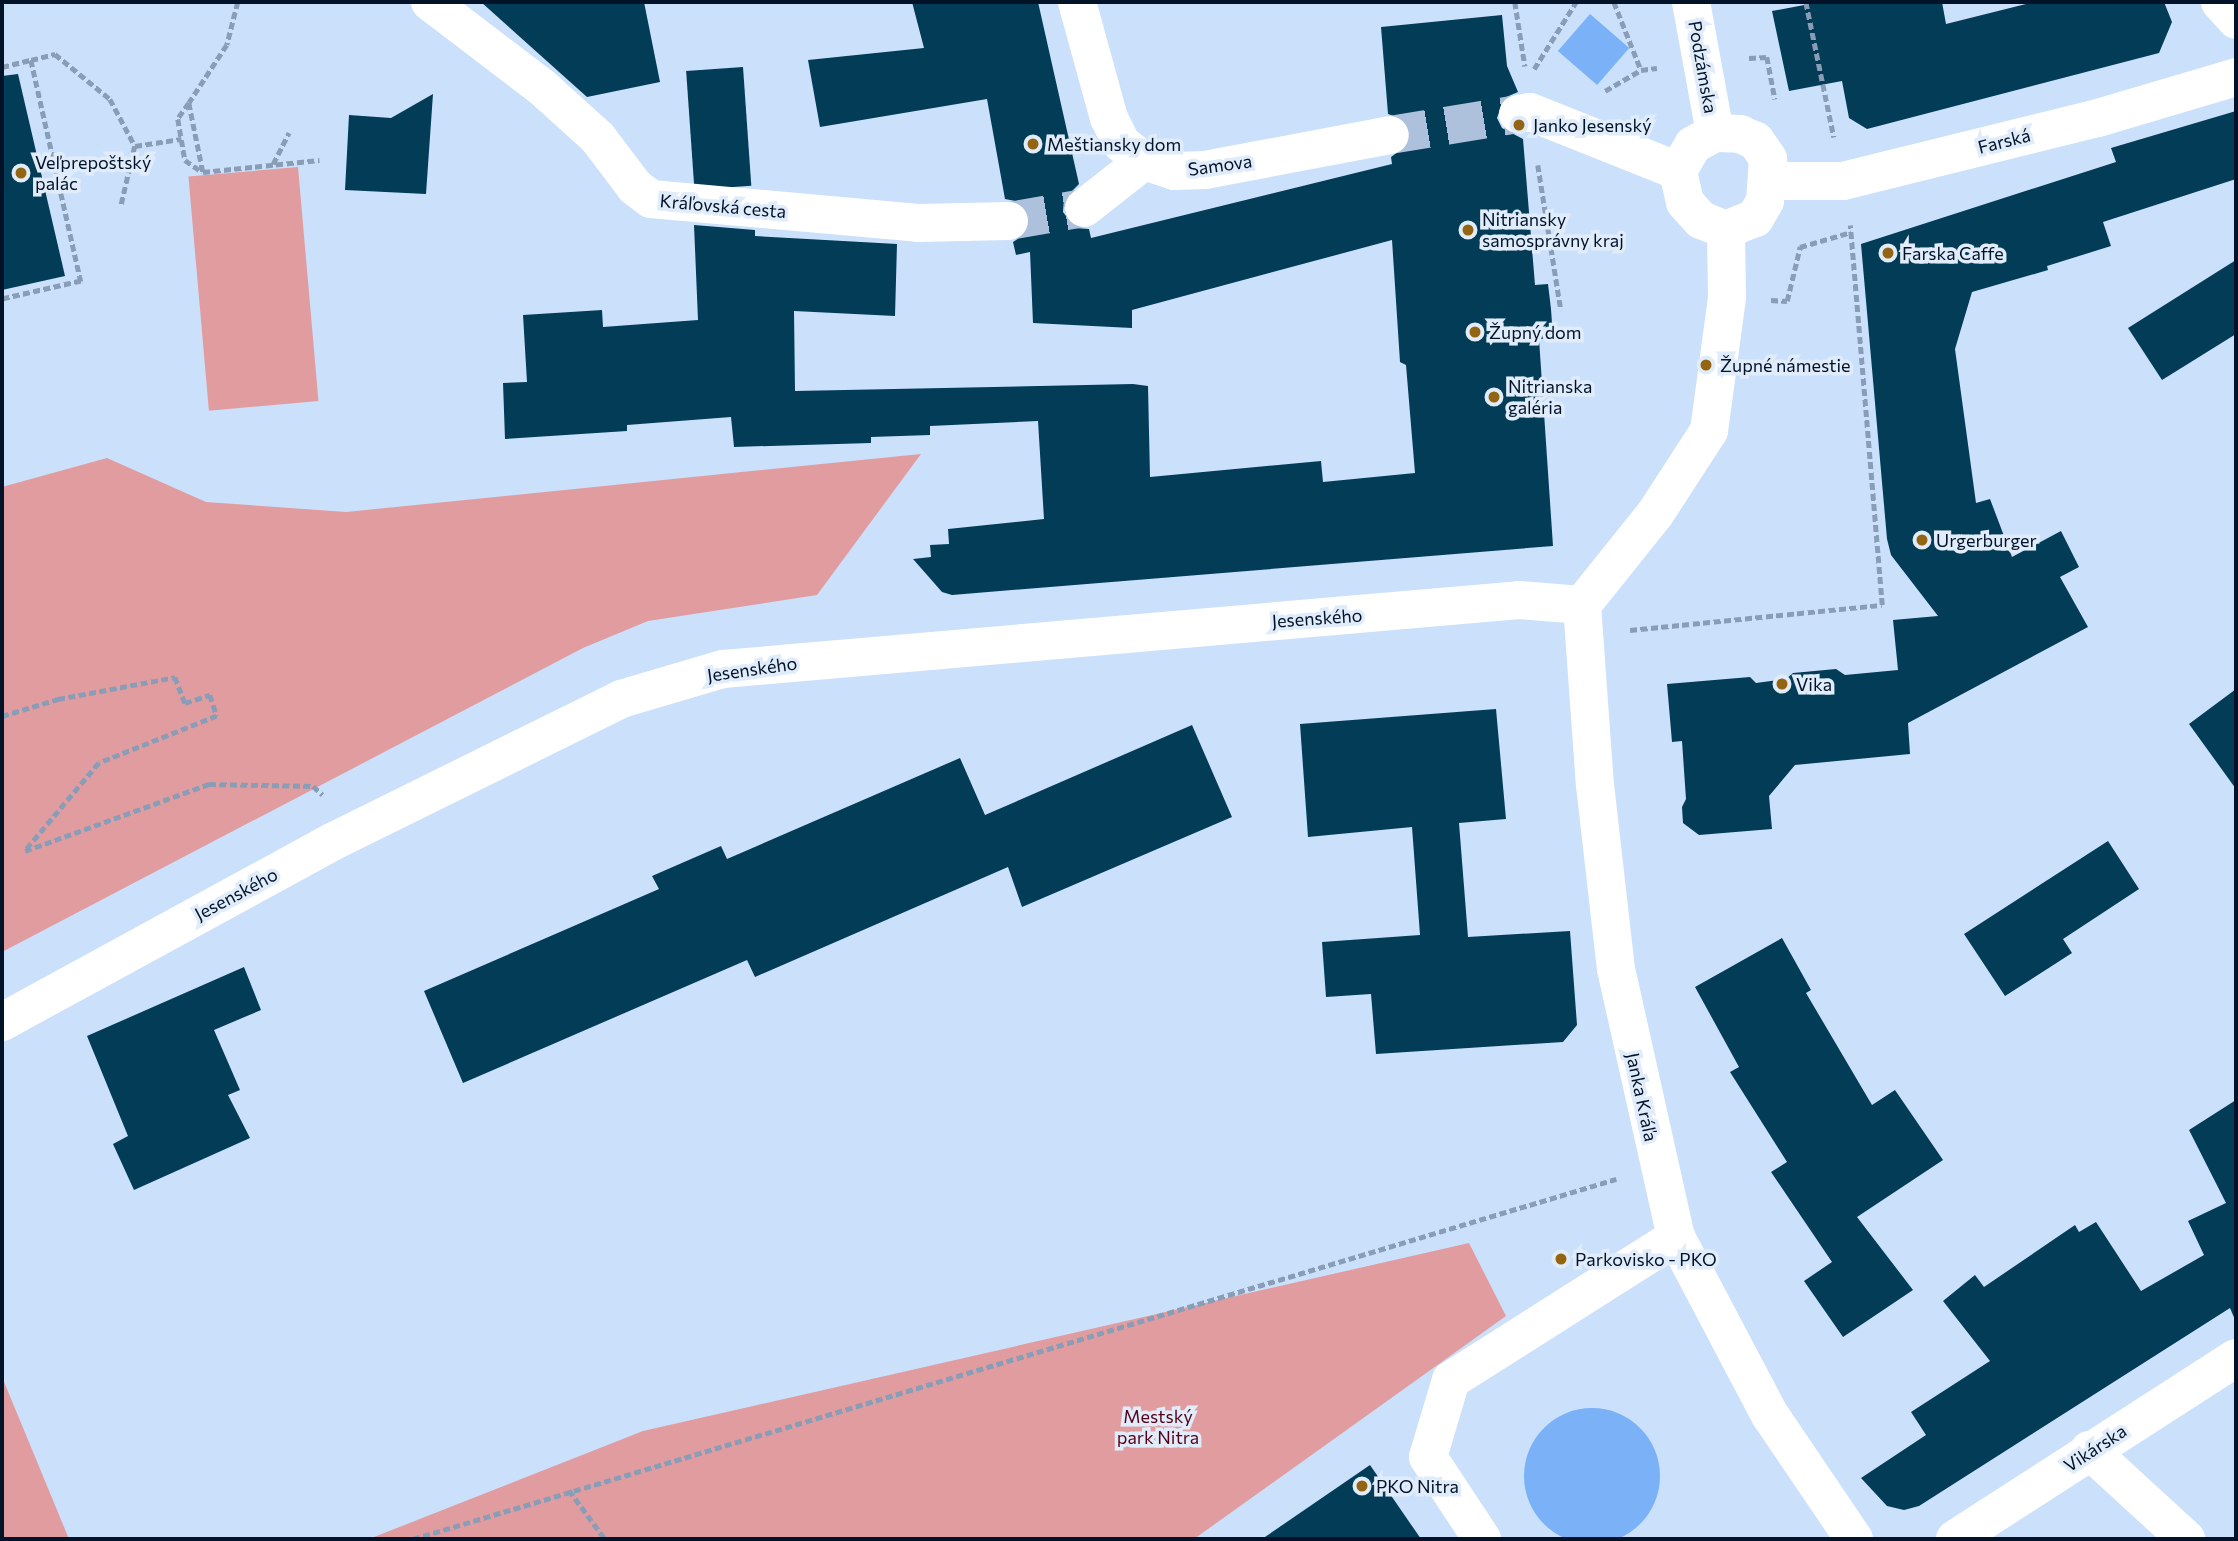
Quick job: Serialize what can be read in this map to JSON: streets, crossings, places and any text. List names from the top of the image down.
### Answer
{
  "streets": {
    "street": [
      "Podzámska",
      "Farská",
      "Samova",
      "Kráľovská cesta",
      "Jesenského",
      "Janka Kráľa",
      "Vikárska"
    ]
  },
  "crossings": [
    ["Podzámska", "Farská"],
    ["Jesenského", "Janka Kráľa"]
  ],
  "parks": ["Mestský park Nitra"],
  "places": [
    "Janko Jesenský",
    "Meštiansky dom",
    "Veľprepoštský palác",
    "Nitriansky samosprávny kraj",
    "Farska Caffe",
    "Župný dom",
    "Župné námestie",
    "Nitrianska galéria",
    "Urgerburger",
    "Vika",
    "Parkovisko - PKO",
    "PKO Nitra"
  ]
}
